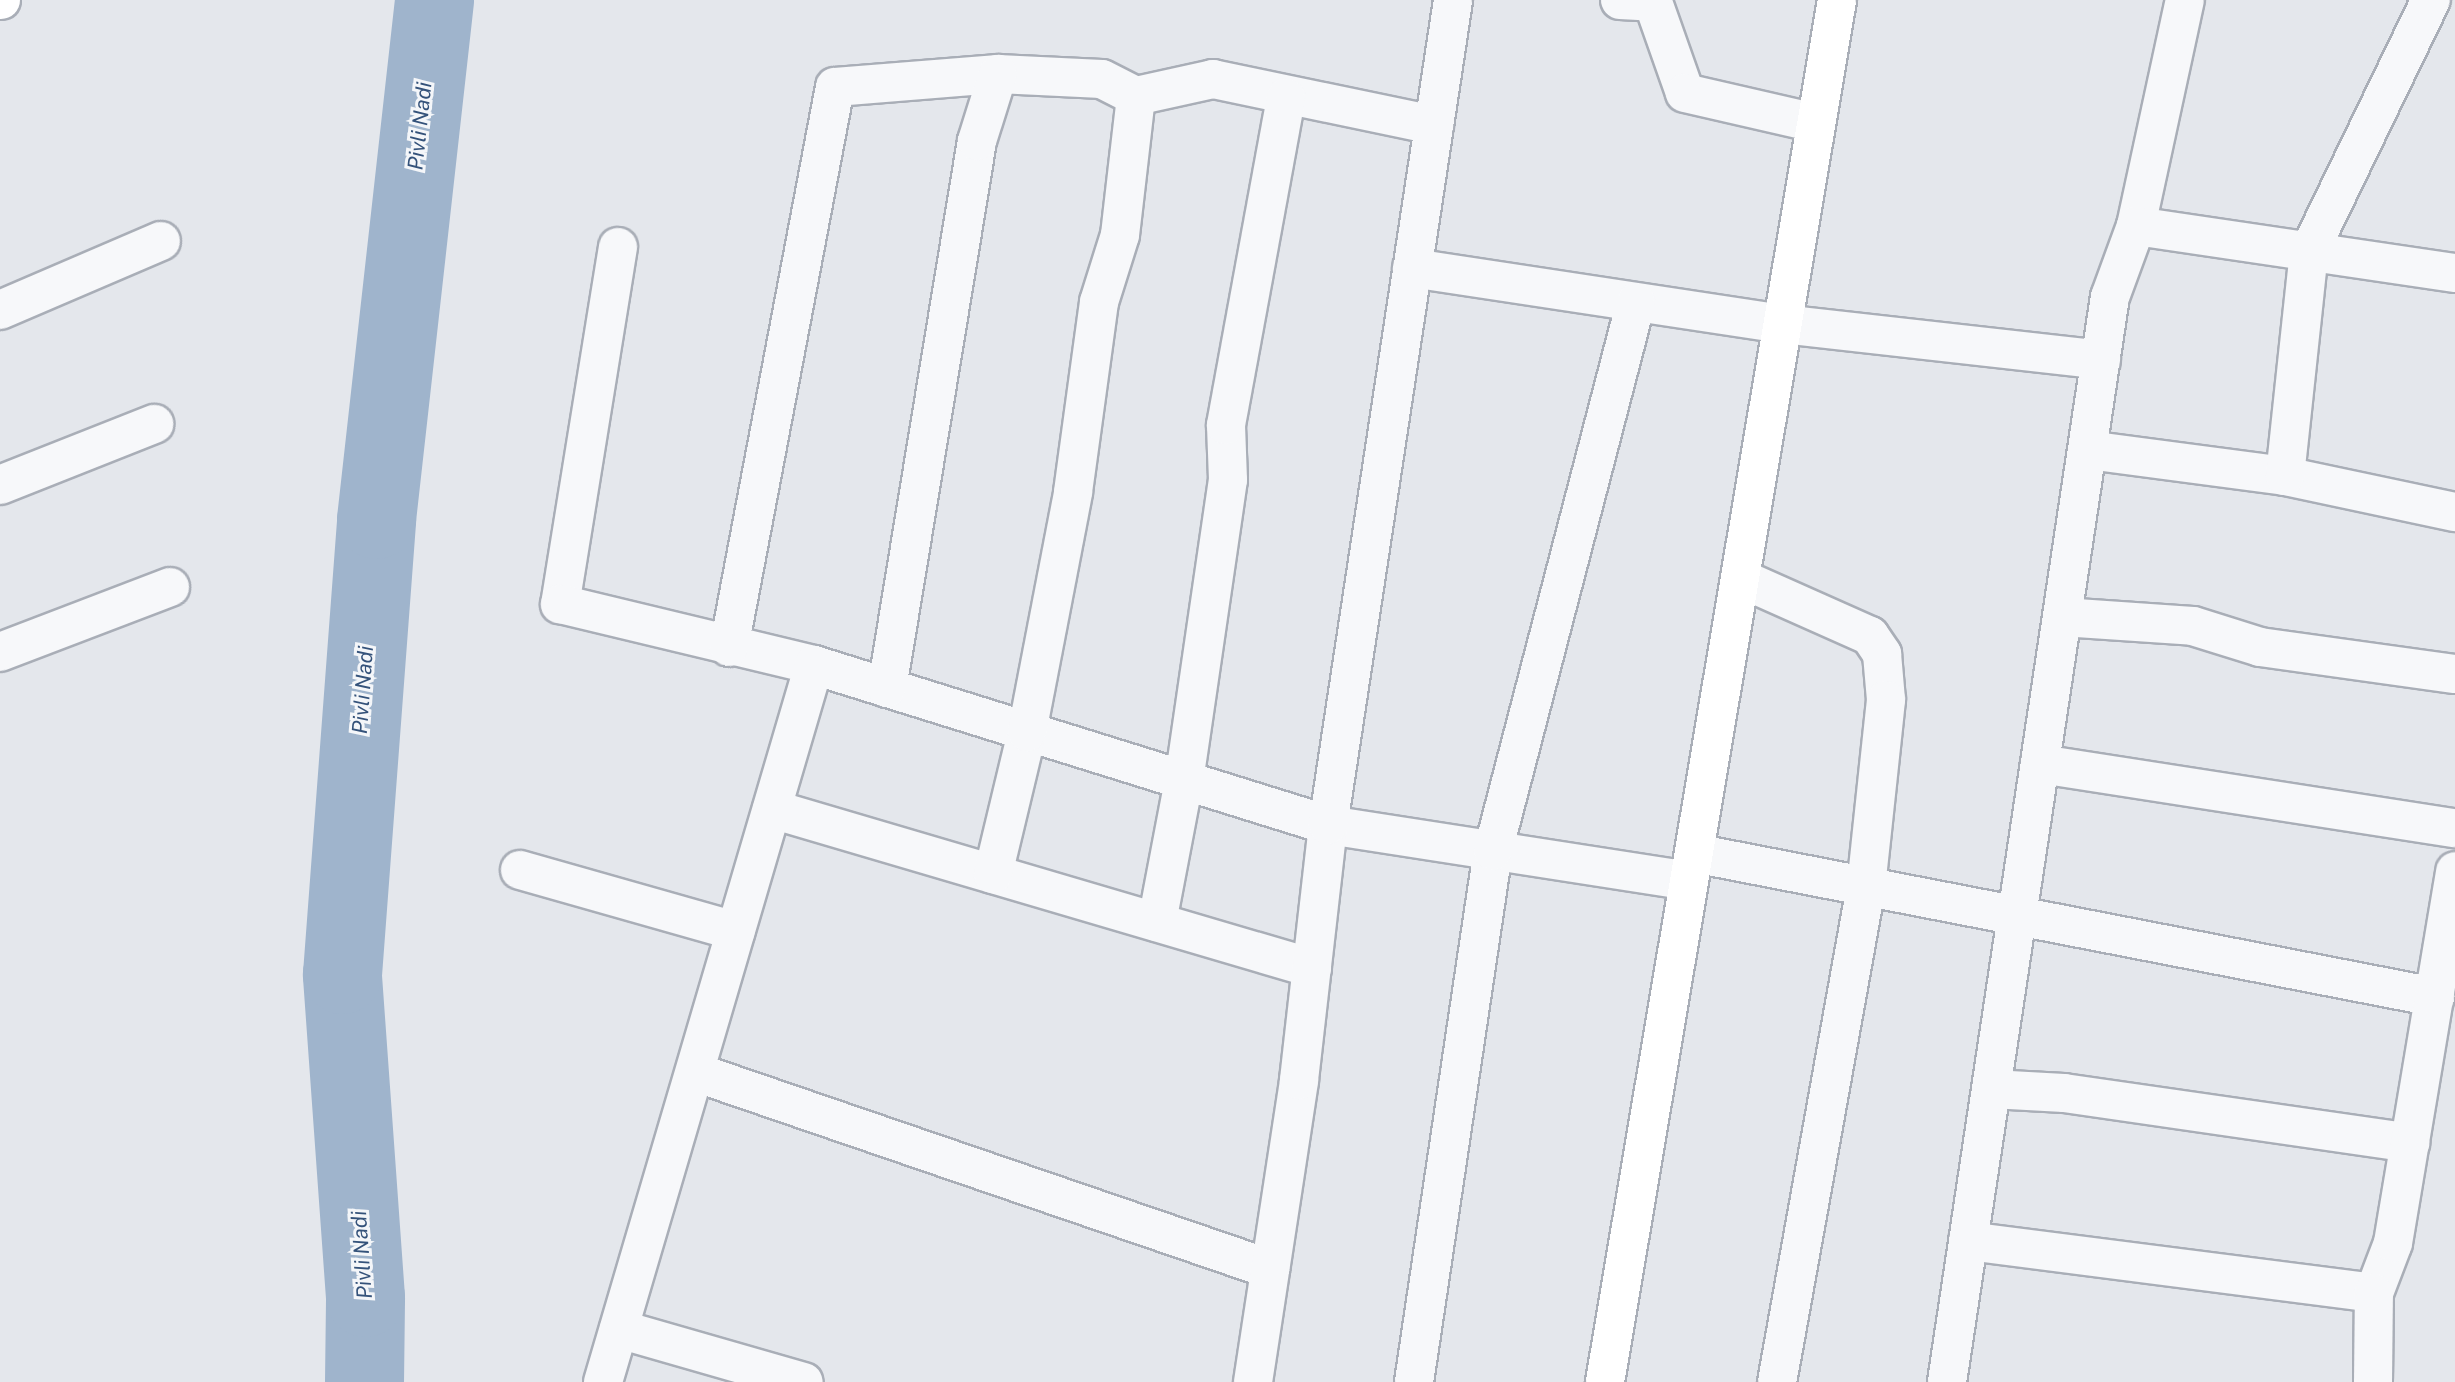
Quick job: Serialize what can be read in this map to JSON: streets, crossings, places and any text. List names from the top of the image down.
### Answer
{
  "water": ["Pivli Nadi"]
}
